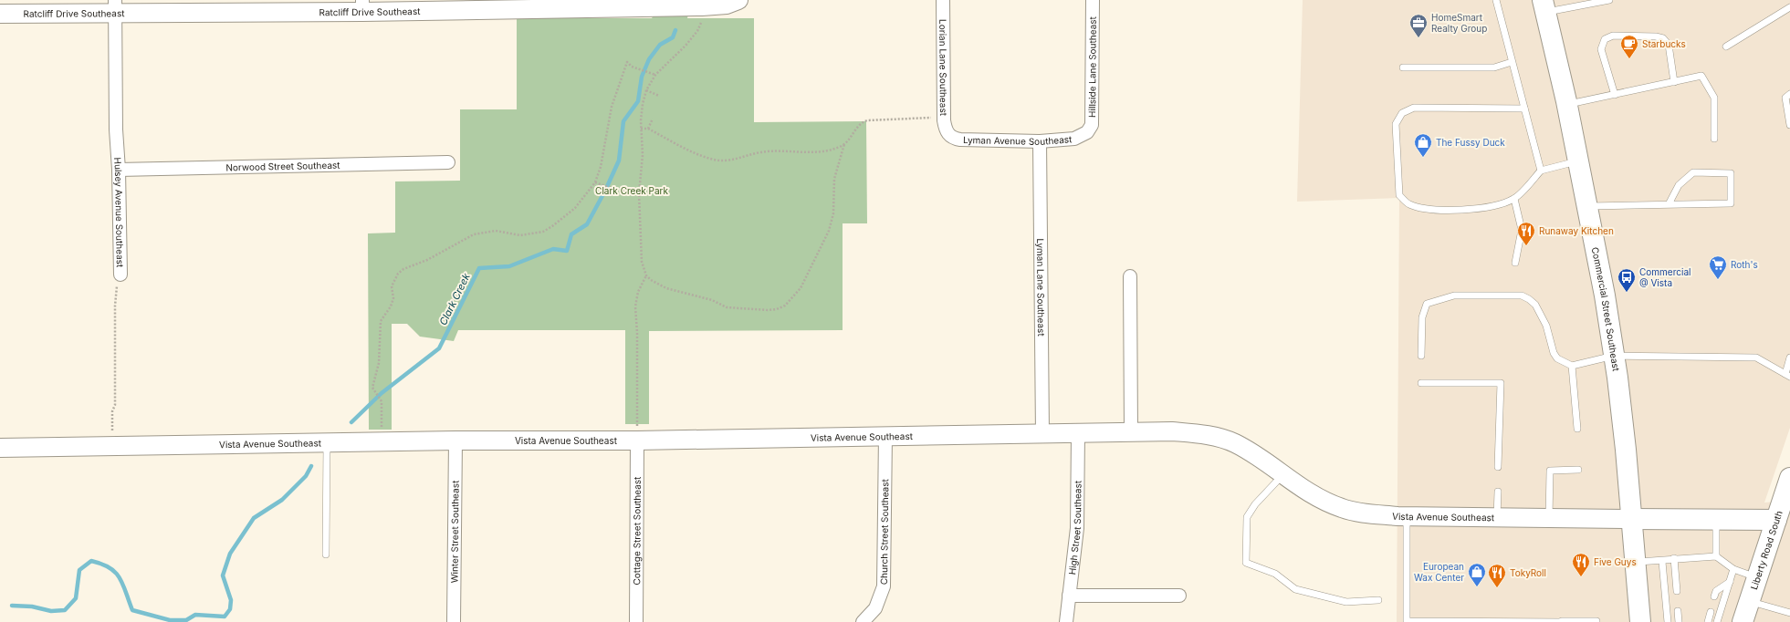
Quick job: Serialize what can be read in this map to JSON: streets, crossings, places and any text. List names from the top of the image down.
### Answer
{
  "streets": {
    "main road": [
      "Ratcliff Drive Southeast",
      "Commercial Street Southeast",
      "Vista Avenue Southeast",
      "Liberty Road South"
    ],
    "street": [
      "Hillside Lane Southeast",
      "Lorian Lane Southeast",
      "Lyman Avenue Southeast",
      "Norwood Street Southeast",
      "Hulsey Avenue Southeast",
      "Lyman Lane Southeast",
      "High Street Southeast",
      "Cottage Street Southeast",
      "Winter Street Southeast",
      "Church Street Southeast"
    ]
  },
  "crossings": [
    ["Ratcliff Drive Southeast", "Hulsey Avenue Southeast"],
    ["Hillside Lane Southeast", "Lyman Avenue Southeast"],
    ["Lorian Lane Southeast", "Lyman Avenue Southeast"],
    ["Lyman Avenue Southeast", "Lyman Lane Southeast"],
    ["Norwood Street Southeast", "Hulsey Avenue Southeast"],
    ["Hulsey Avenue Southeast", "Vista Avenue Southeast"],
    ["Lyman Lane Southeast", "Vista Avenue Southeast"],
    ["Commercial Street Southeast", "Vista Avenue Southeast"],
    ["Vista Avenue Southeast", "High Street Southeast"],
    ["Vista Avenue Southeast", "Cottage Street Southeast"],
    ["Vista Avenue Southeast", "Winter Street Southeast"],
    ["Vista Avenue Southeast", "Church Street Southeast"],
    ["Vista Avenue Southeast", "Liberty Road South"]
  ],
  "water": ["Clark Creek"],
  "parks": ["Clark Creek Park"],
  "places": {
    "office": ["HomeSmart Realty Group"],
    "cafe": ["Starbucks"],
    "shop": ["The Fussy Duck", "European Wax Center"],
    "restaurant": ["Runaway Kitchen", "Five Guys", "TokyRoll"],
    "supermarket": ["Roth's"],
    "bus stop": ["Commercial @ Vista"]
  }
}
